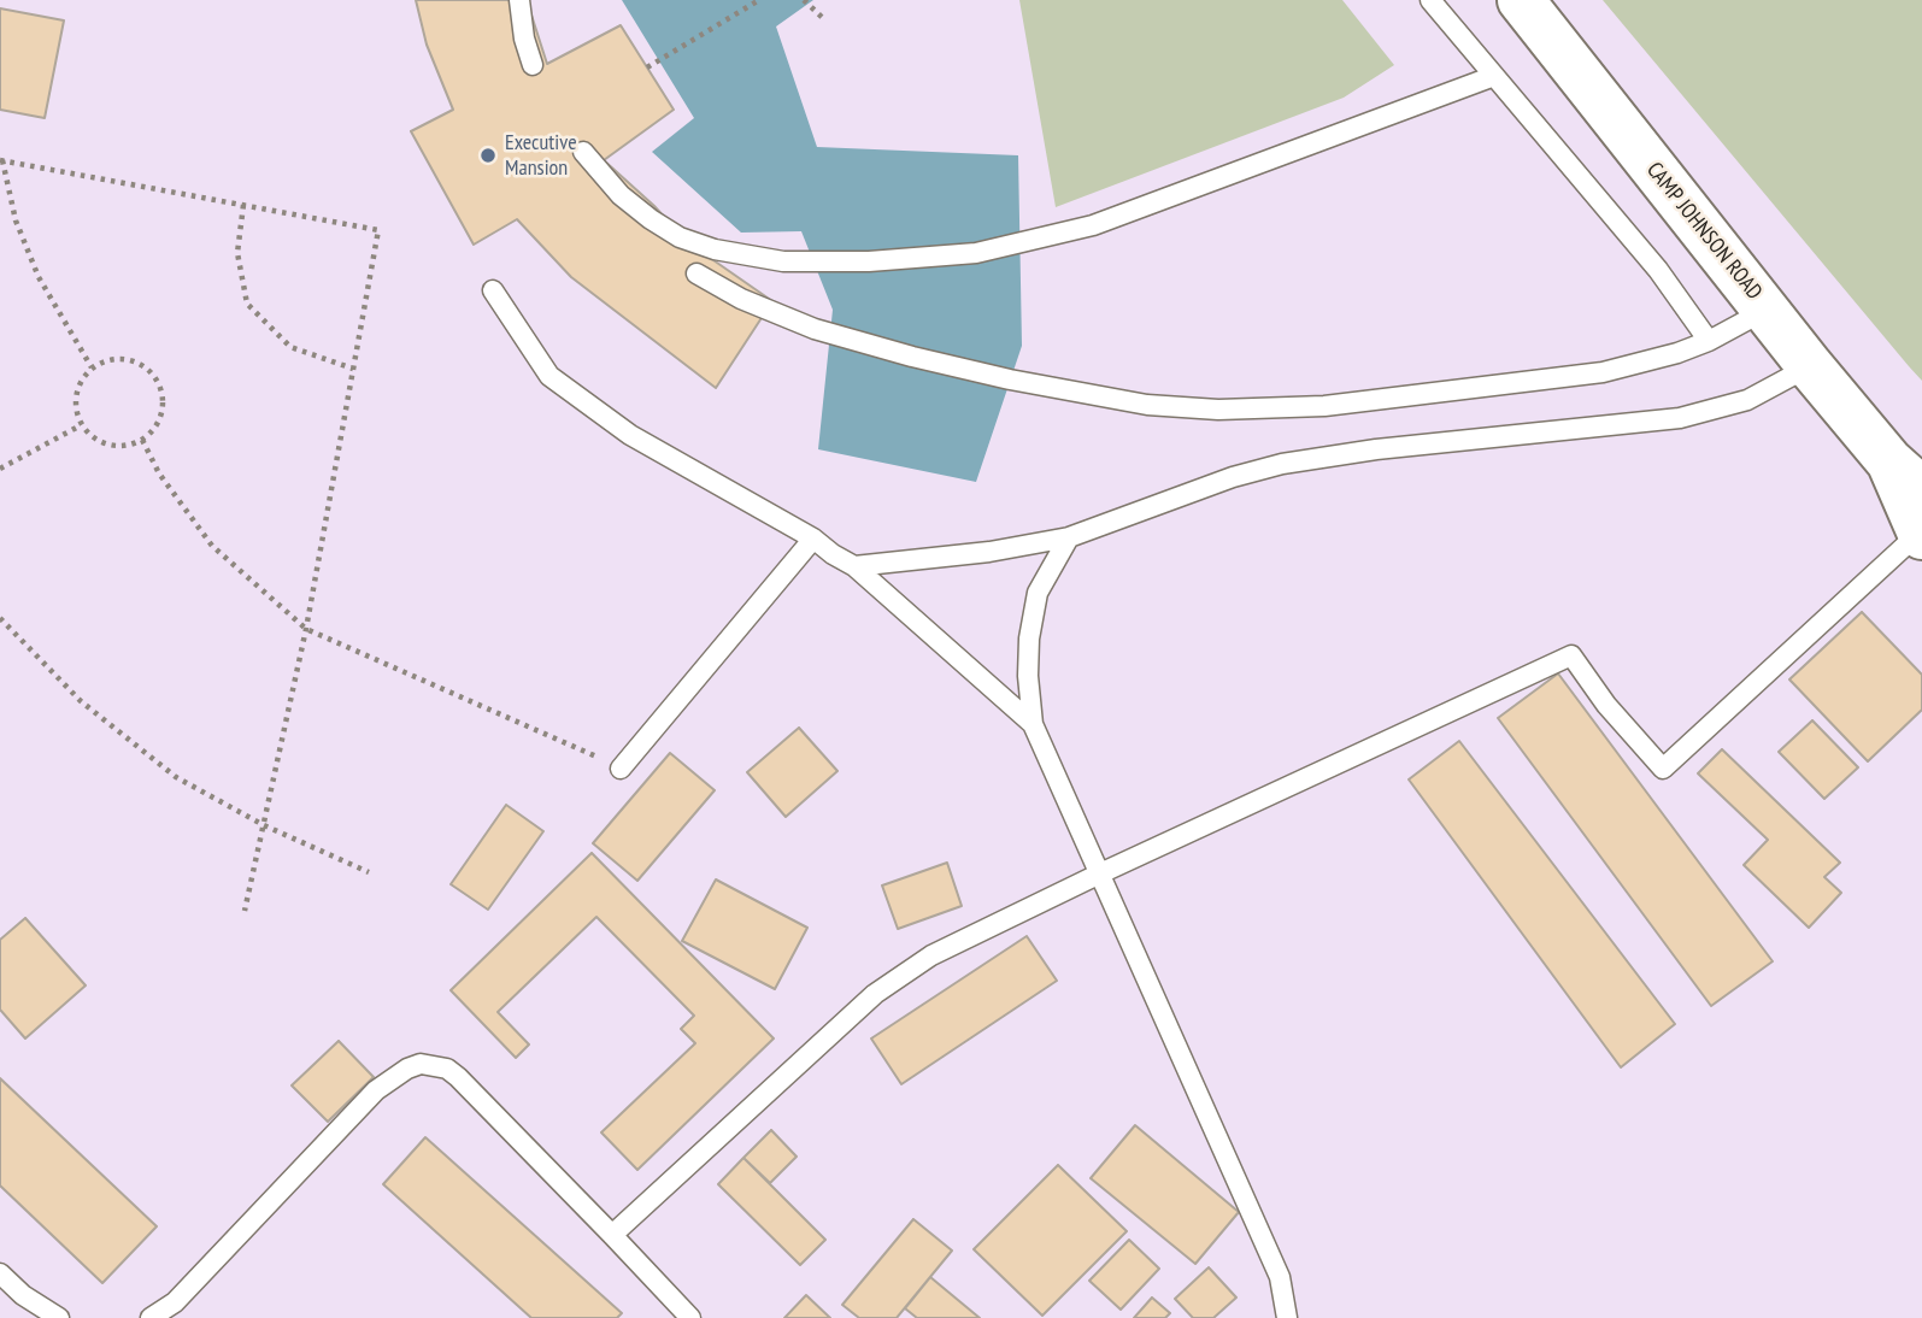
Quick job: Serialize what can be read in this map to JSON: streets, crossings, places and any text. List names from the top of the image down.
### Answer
{
  "streets": {
    "main road": ["CAMP JOHNSON ROAD"]
  },
  "places": ["Executive Mansion"]
}
